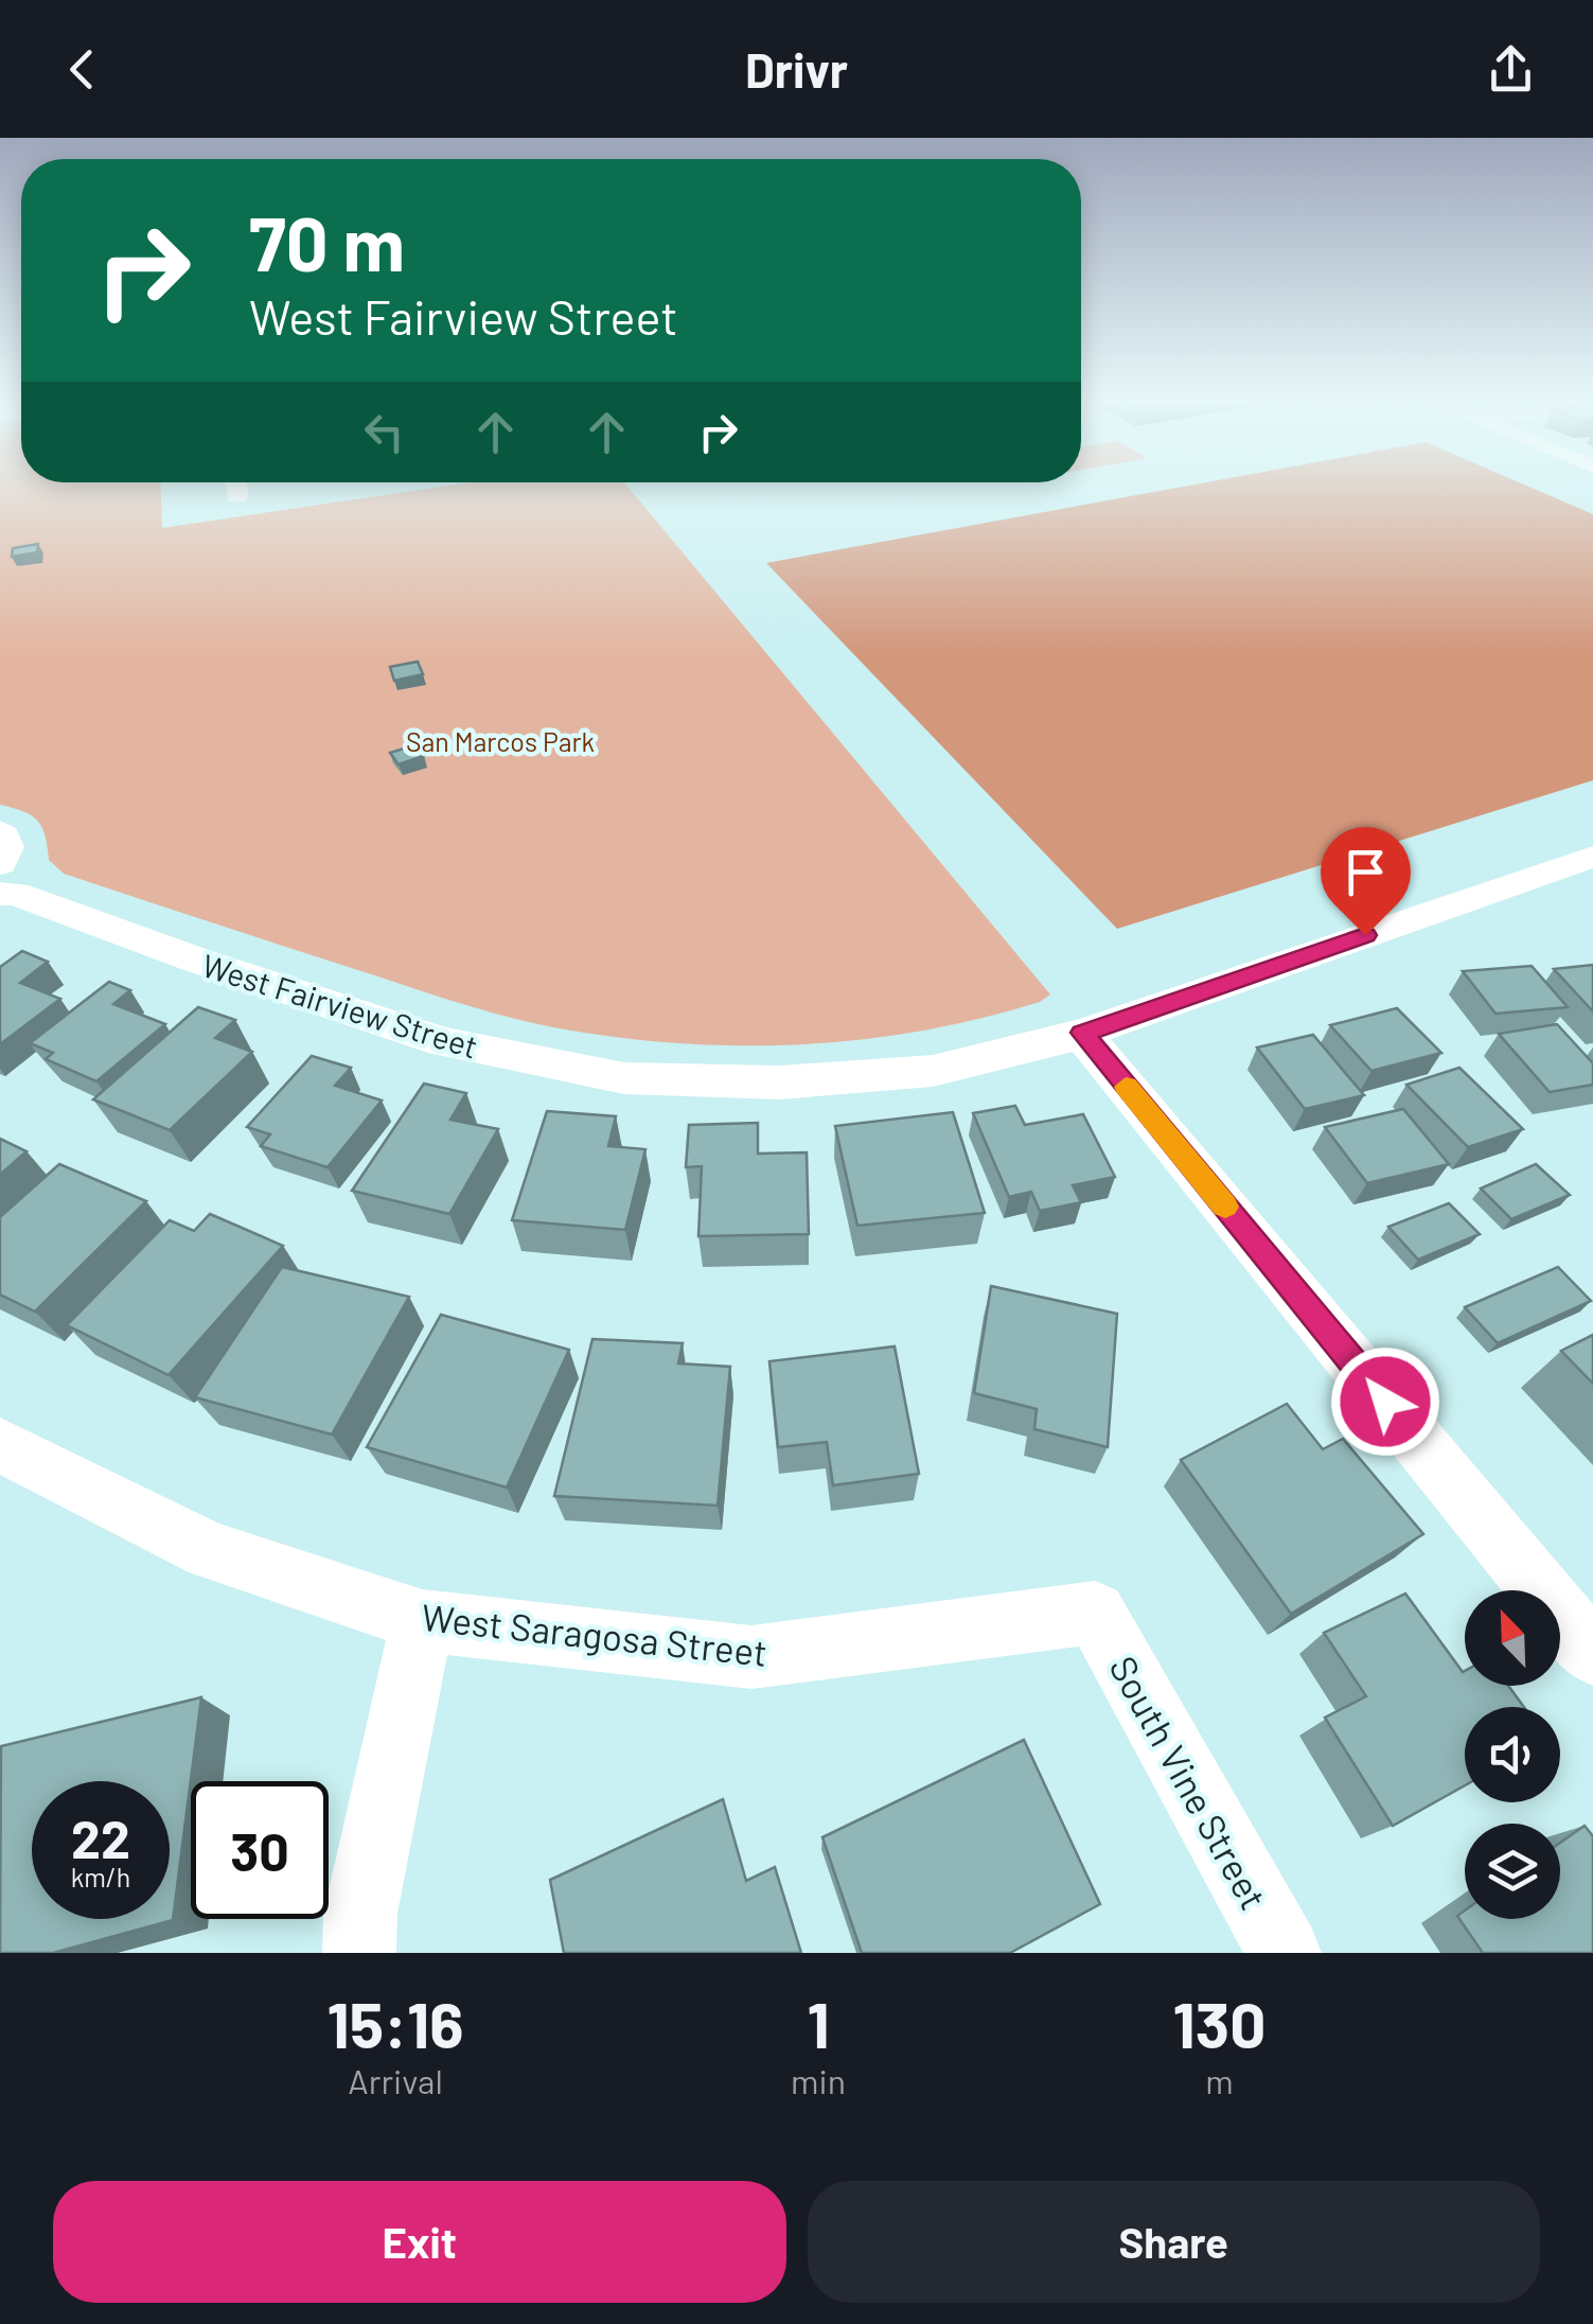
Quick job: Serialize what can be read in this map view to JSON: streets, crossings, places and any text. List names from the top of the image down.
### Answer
{
  "streets": {
    "street": ["West Fairview Street", "West Saragosa Street", "South Vine Street"]
  },
  "crossings": [
    ["West Saragosa Street", "South Vine Street"]
  ],
  "parks": ["San Marcos Park"],
  "north": "top left",
  "page": {
    "header": "Drivr",
    "turn": ["70 m", "West Fairview Street"],
    "speed": "22 km/h",
    "limit": "30",
    "eta": [
      "15:16",
      "Arrival",
      "1",
      "min",
      "130",
      "m"
    ],
    "buttons": ["Exit", "Share"]
  }
}
